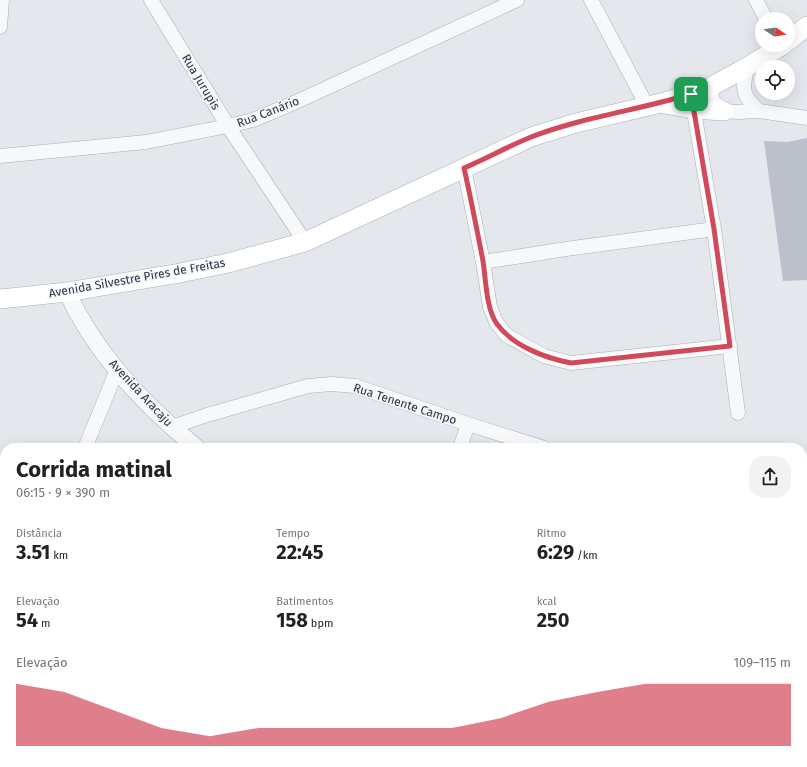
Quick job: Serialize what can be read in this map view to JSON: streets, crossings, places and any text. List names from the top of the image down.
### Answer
{
  "streets": {
    "main road": ["Avenida Silvestre Pires de Freitas"],
    "street": [
      "Rua Jurupis",
      "Rua Canário",
      "Avenida Aracaju",
      "Rua Tenente Campo"
    ]
  },
  "crossings": [
    ["Rua Jurupis", "Rua Canário"],
    ["Rua Jurupis", "Avenida Silvestre Pires de Freitas"],
    ["Avenida Silvestre Pires de Freitas", "Avenida Aracaju"],
    ["Avenida Aracaju", "Rua Tenente Campo"]
  ],
  "north": "right",
  "page": {
    "heading": ["Corrida matinal", "06:15 · 9 × 390 m"],
    "stats": [
      ["Distância", "3.51 km"],
      ["Tempo", "22:45"],
      ["Ritmo", "6:29 /km"],
      ["Elevação", "54 m"],
      ["Batimentos", "158 bpm"],
      ["kcal", "250"]
    ],
    "chart": ["Elevação", "109–115 m"]
  }
}
